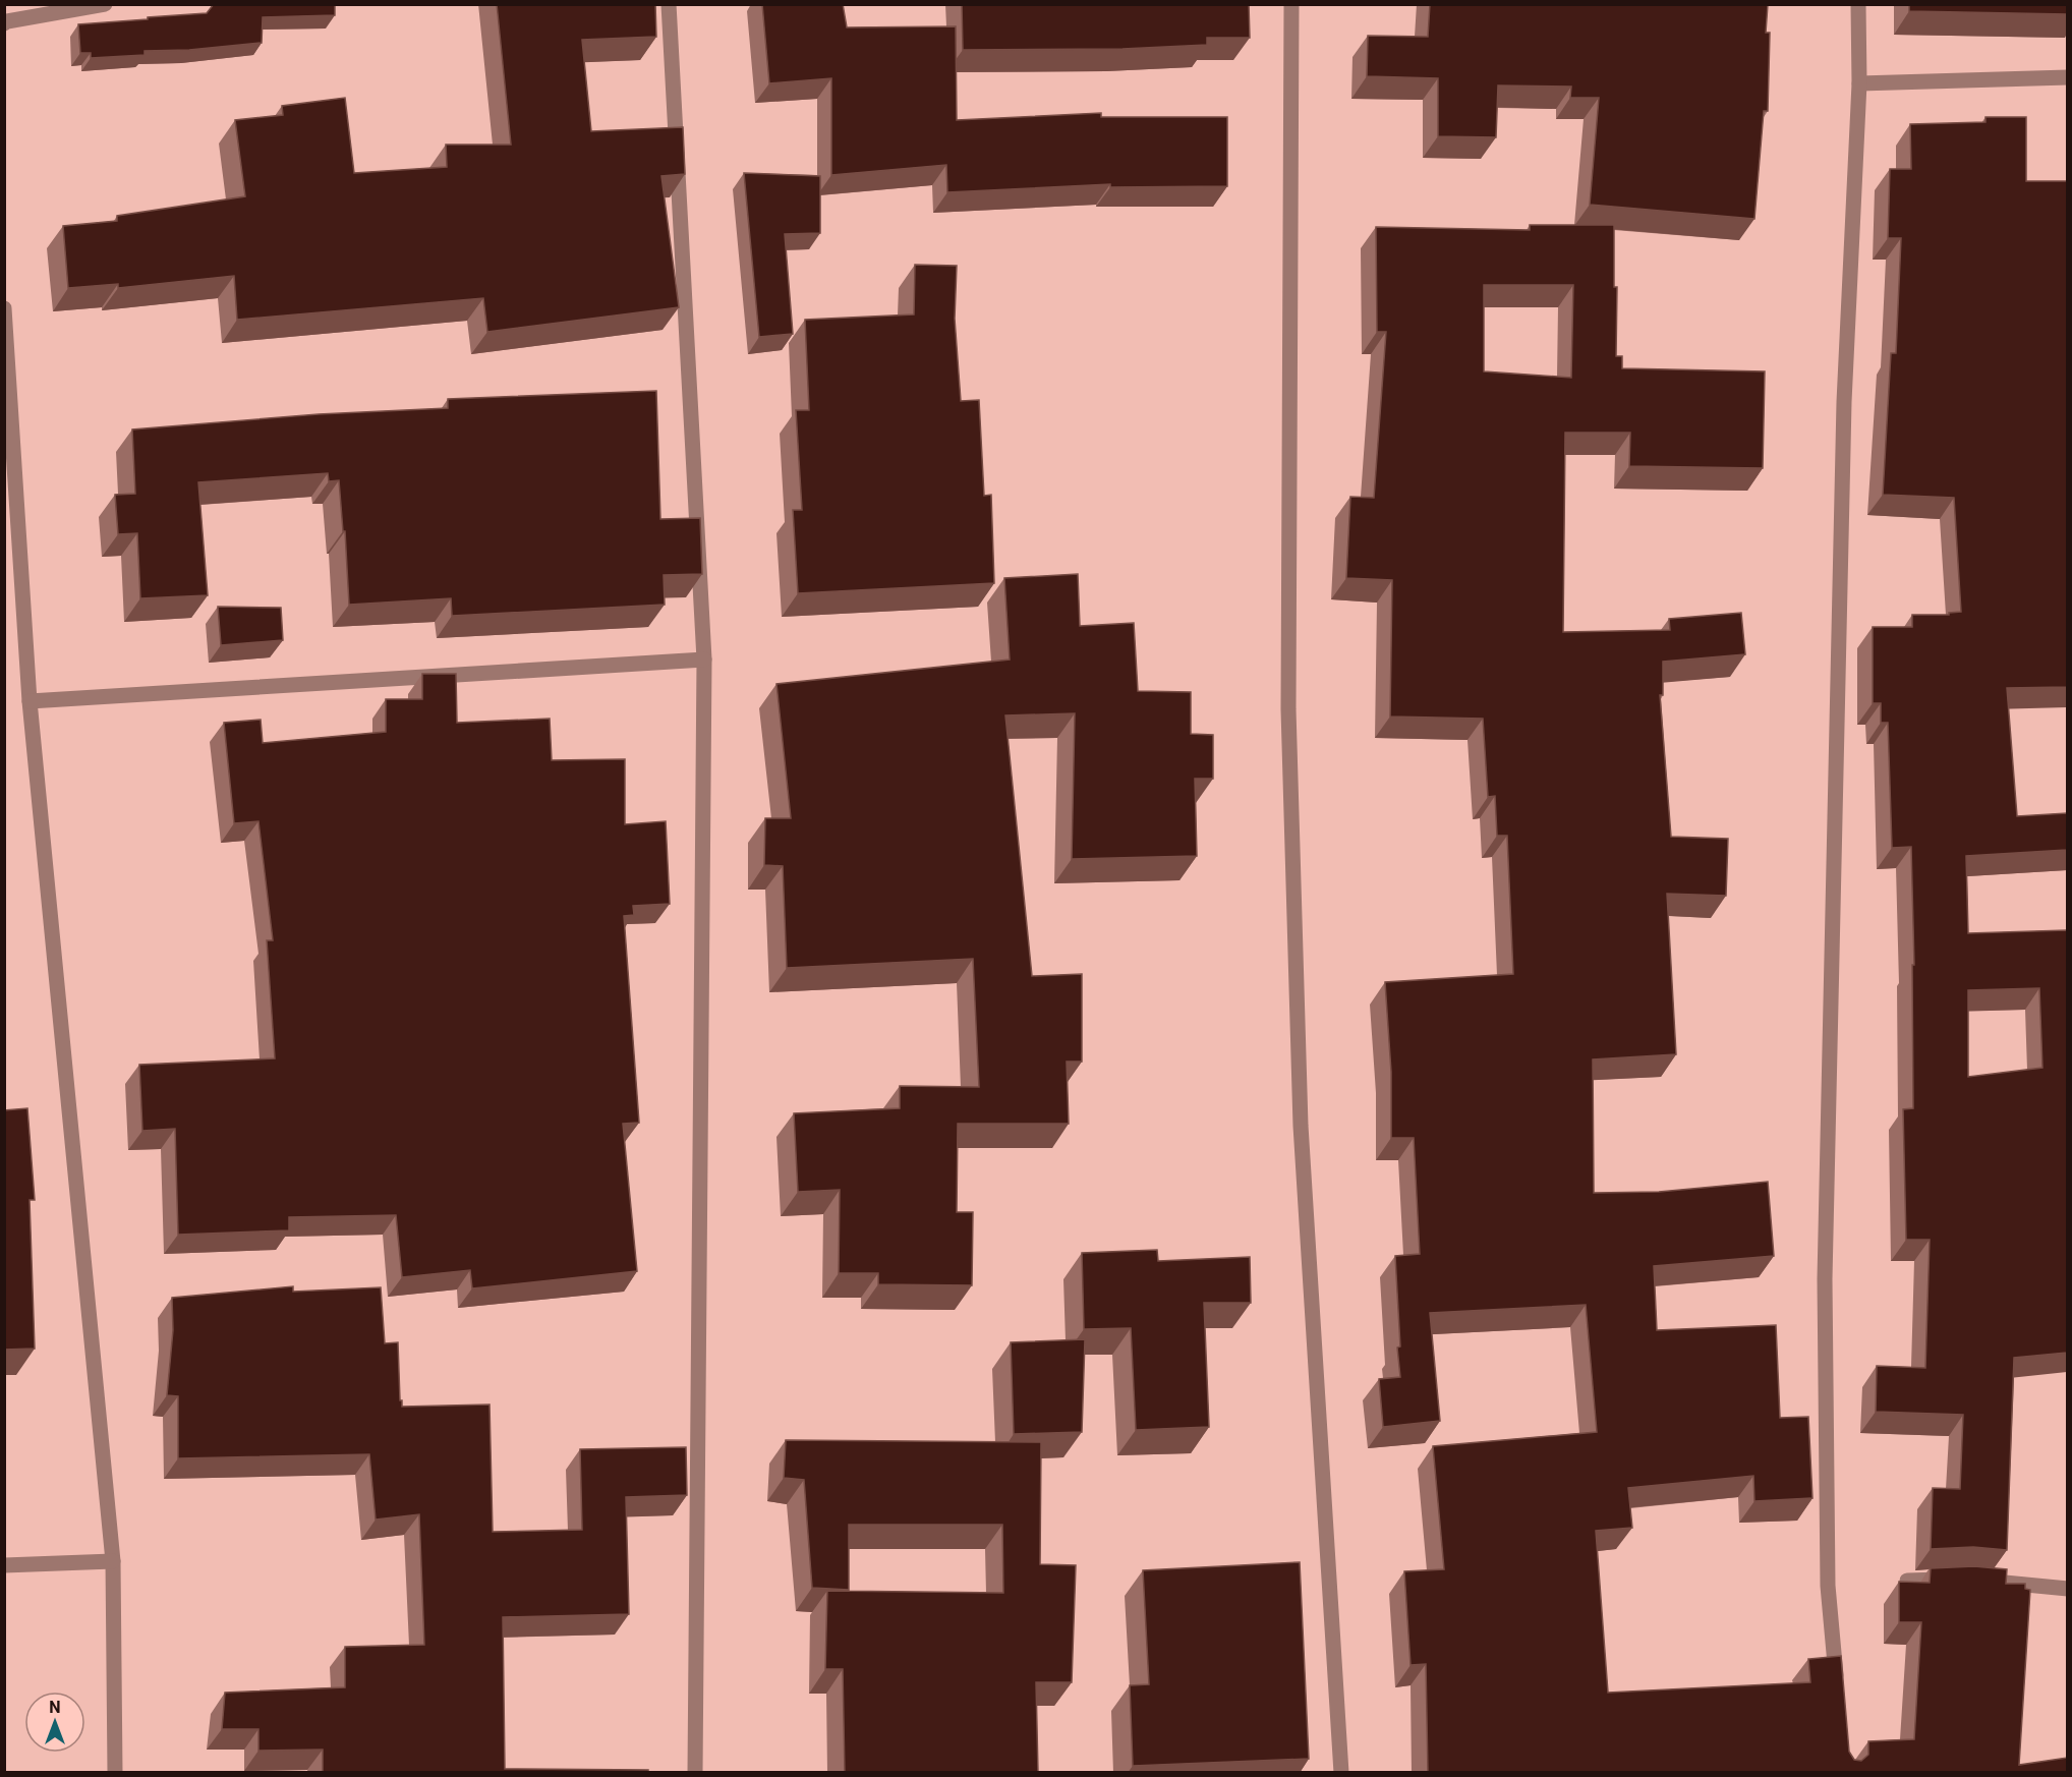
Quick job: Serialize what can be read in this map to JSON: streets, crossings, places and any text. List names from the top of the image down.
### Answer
{
  "north": "top"
}
